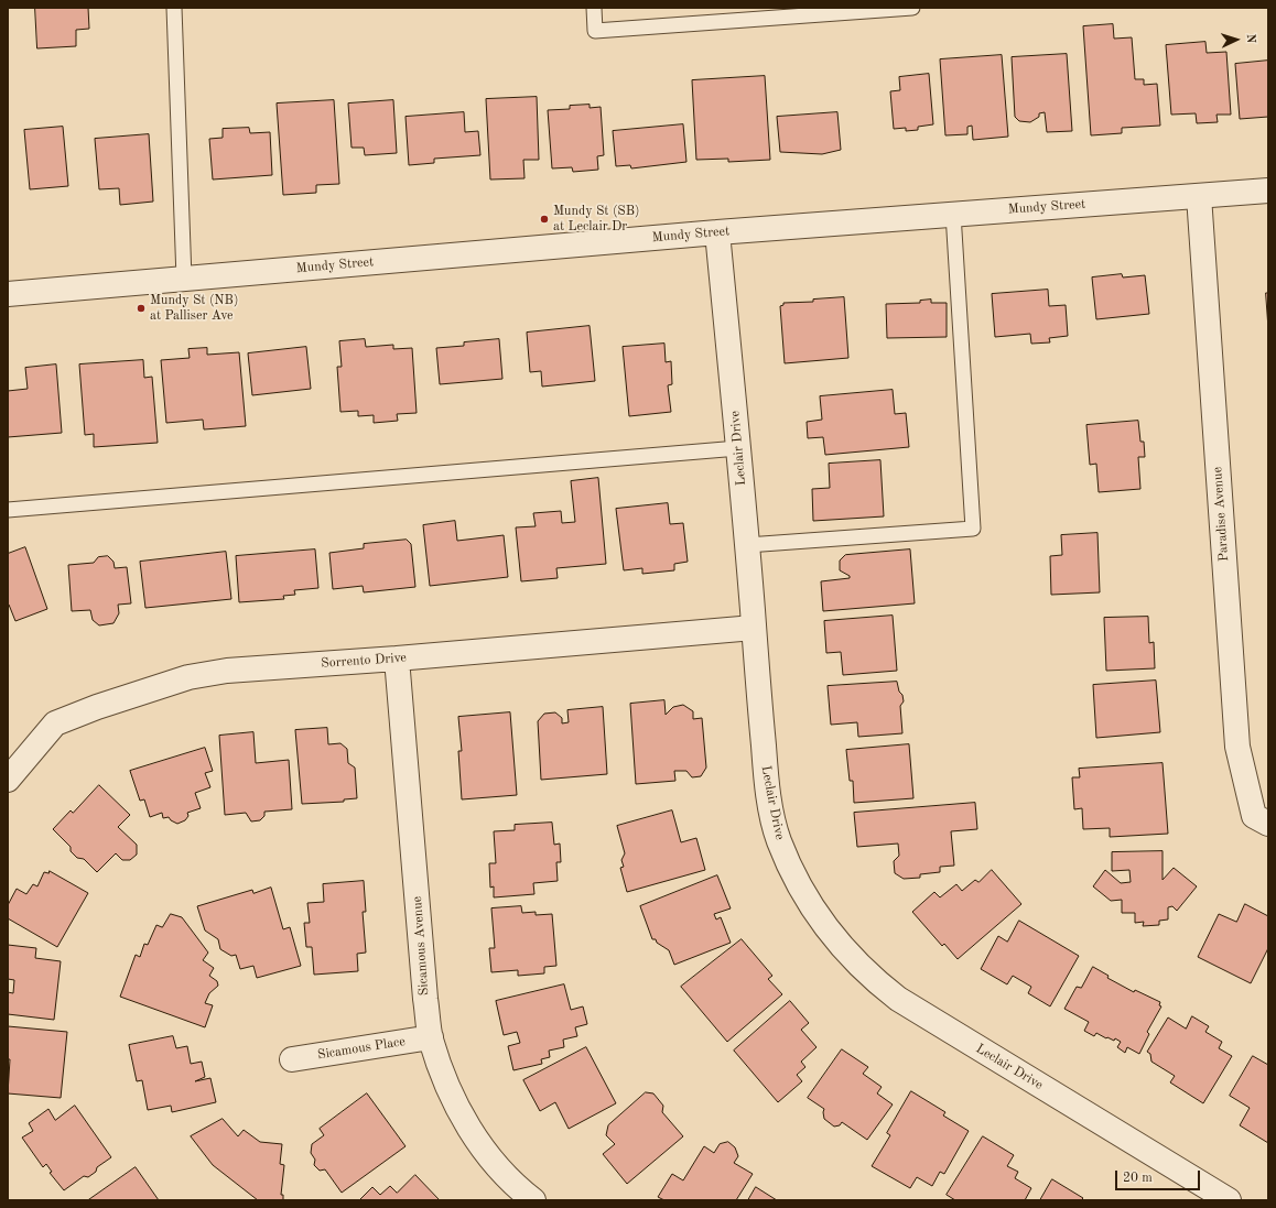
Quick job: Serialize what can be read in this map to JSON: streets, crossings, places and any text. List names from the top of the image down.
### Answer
{
  "streets": {
    "street": [
      "Mundy Street",
      "Leclair Drive",
      "Paradise Avenue",
      "Sorrento Drive",
      "Sicamous Avenue",
      "Sicamous Place"
    ]
  },
  "crossings": [
    ["Mundy Street", "Leclair Drive"],
    ["Mundy Street", "Paradise Avenue"],
    ["Leclair Drive", "Sorrento Drive"],
    ["Sorrento Drive", "Sicamous Avenue"],
    ["Sicamous Avenue", "Sicamous Place"]
  ],
  "places": ["Mundy St (SB) at Leclair Dr", "Mundy St (NB) at Palliser Ave"],
  "scale_bar": "20 m",
  "north": "right"
}
